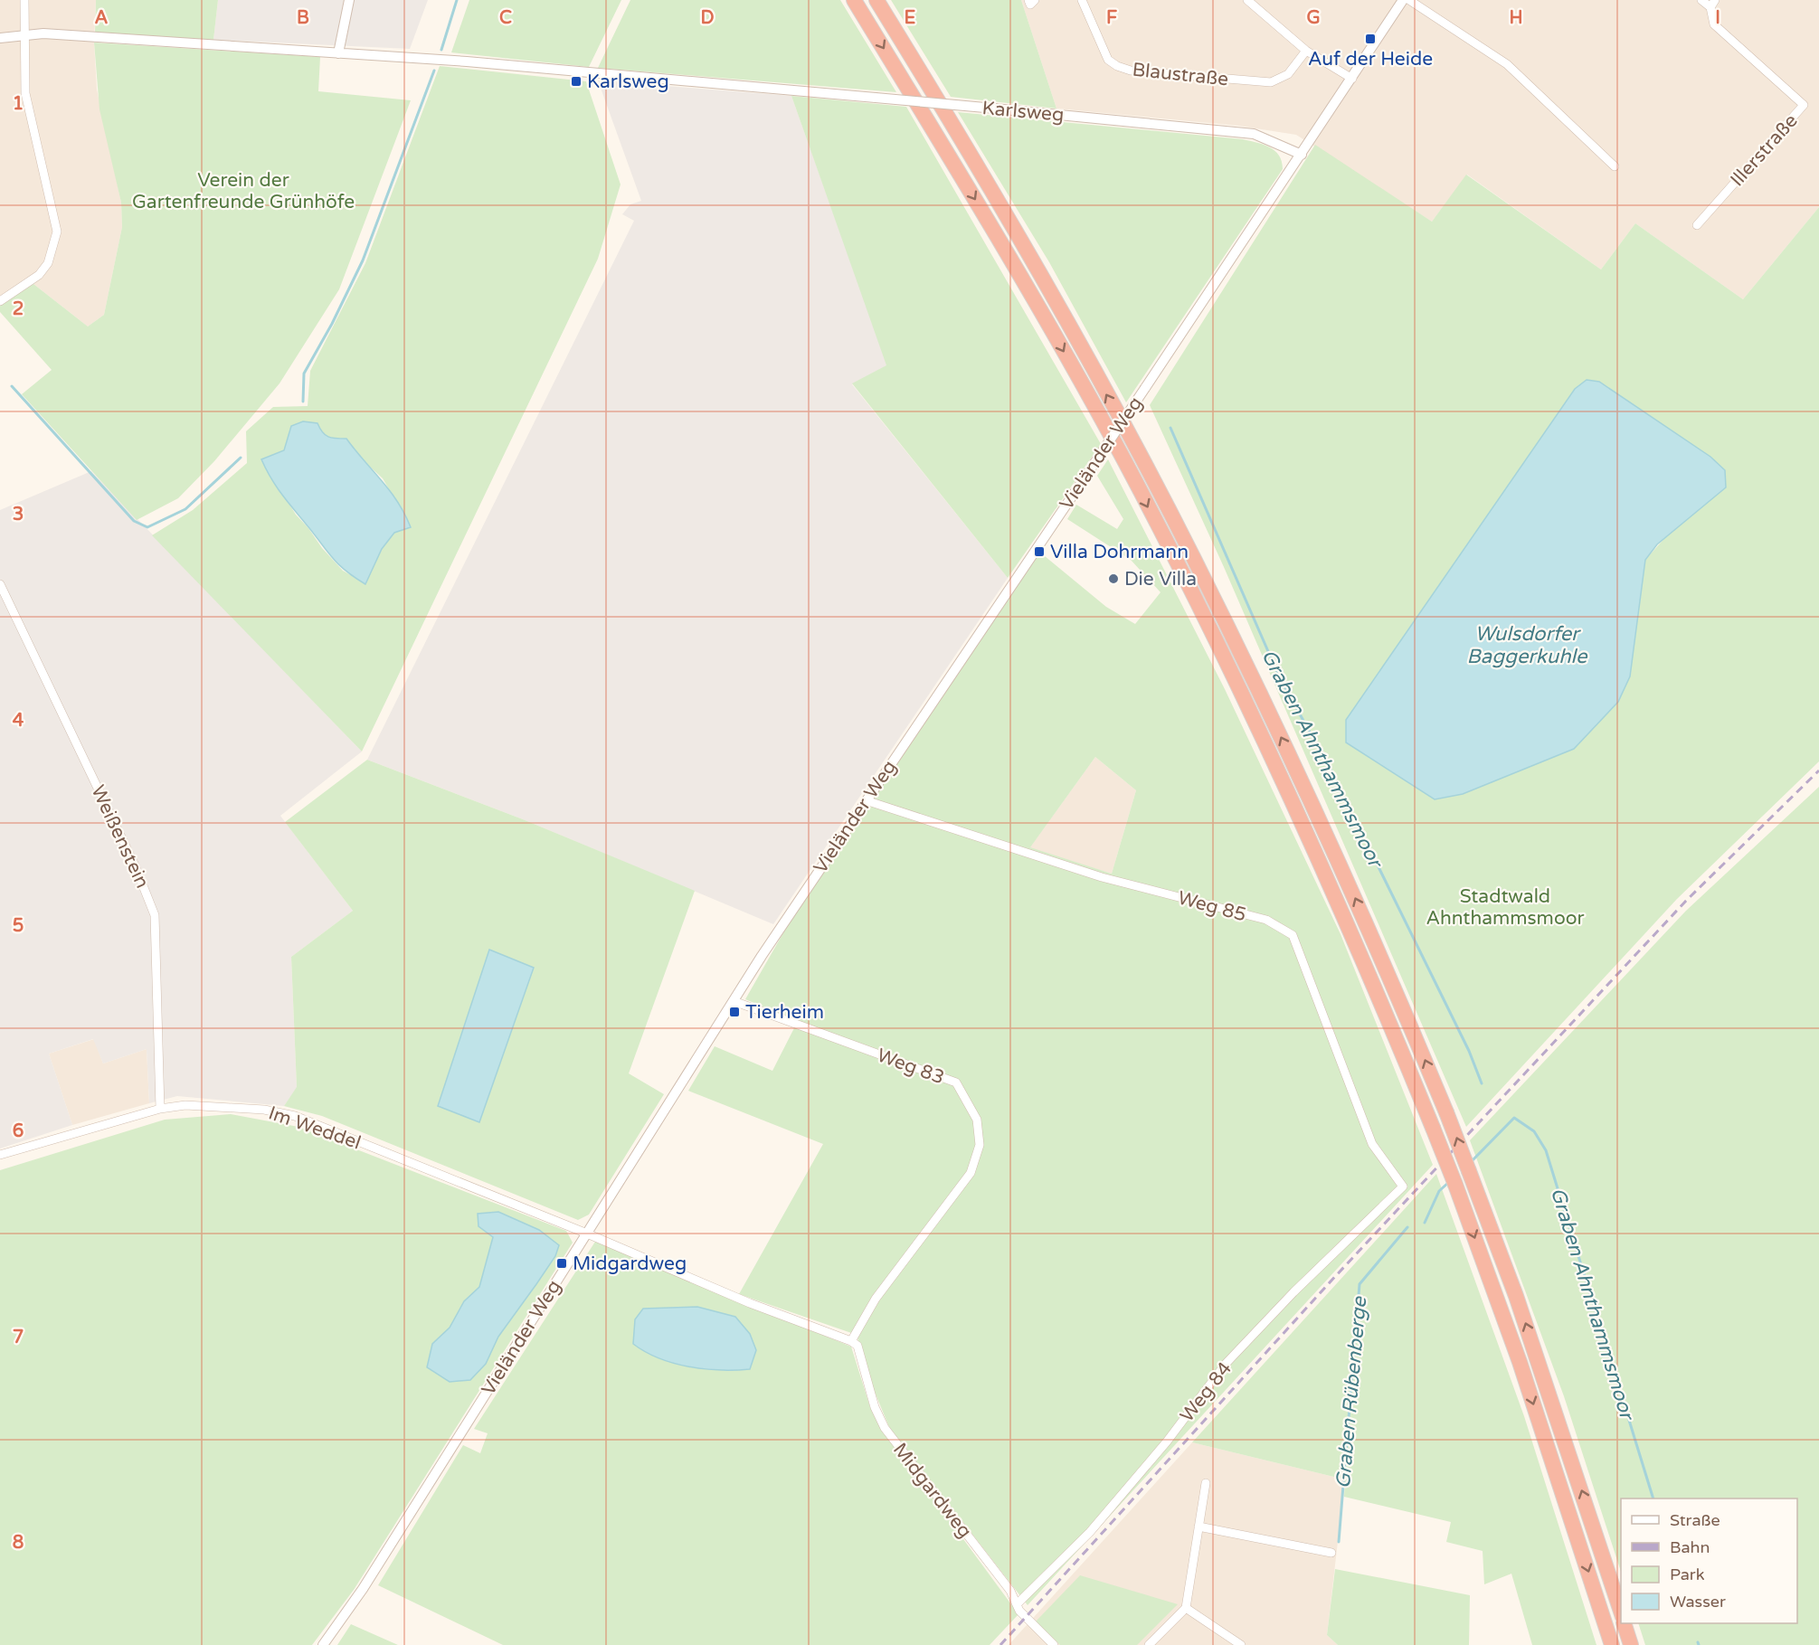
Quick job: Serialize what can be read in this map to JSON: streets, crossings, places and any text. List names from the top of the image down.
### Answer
{
  "streets": {
    "street": [
      "Blaustraße",
      "Karlsweg",
      "Illerstraße",
      "Vieländer Weg",
      "Weißenstein",
      "Weg 85",
      "Weg 83",
      "Im Weddel",
      "Weg 84",
      "Midgardweg"
    ]
  },
  "crossings": [
    ["Karlsweg", "Vieländer Weg"],
    ["Vieländer Weg", "Weg 85"],
    ["Vieländer Weg", "Weg 83"],
    ["Vieländer Weg", "Im Weddel"],
    ["Weißenstein", "Im Weddel"],
    ["Weg 85", "Weg 84"],
    ["Weg 83", "Midgardweg"],
    ["Weg 84", "Midgardweg"]
  ],
  "water": ["Wulsdorfer Baggerkuhle", "Graben Ahnthammsmoor", "Graben Rübenberge"],
  "parks": ["Verein der Gartenfreunde Grünhöfe", "Stadtwald Ahnthammsmoor"],
  "places": {
    "transit": [
      "Auf der Heide",
      "Karlsweg",
      "Villa Dohrmann",
      "Tierheim",
      "Midgardweg"
    ],
    "other": ["Die Villa"]
  },
  "legend": [
    "Straße",
    "Bahn",
    "Park",
    "Wasser"
  ],
  "grid": {
    "columns": [
      "A",
      "B",
      "C",
      "D",
      "E",
      "F",
      "G",
      "H",
      "I"
    ],
    "rows": [
      "1",
      "2",
      "3",
      "4",
      "5",
      "6",
      "7",
      "8"
    ]
  }
}
